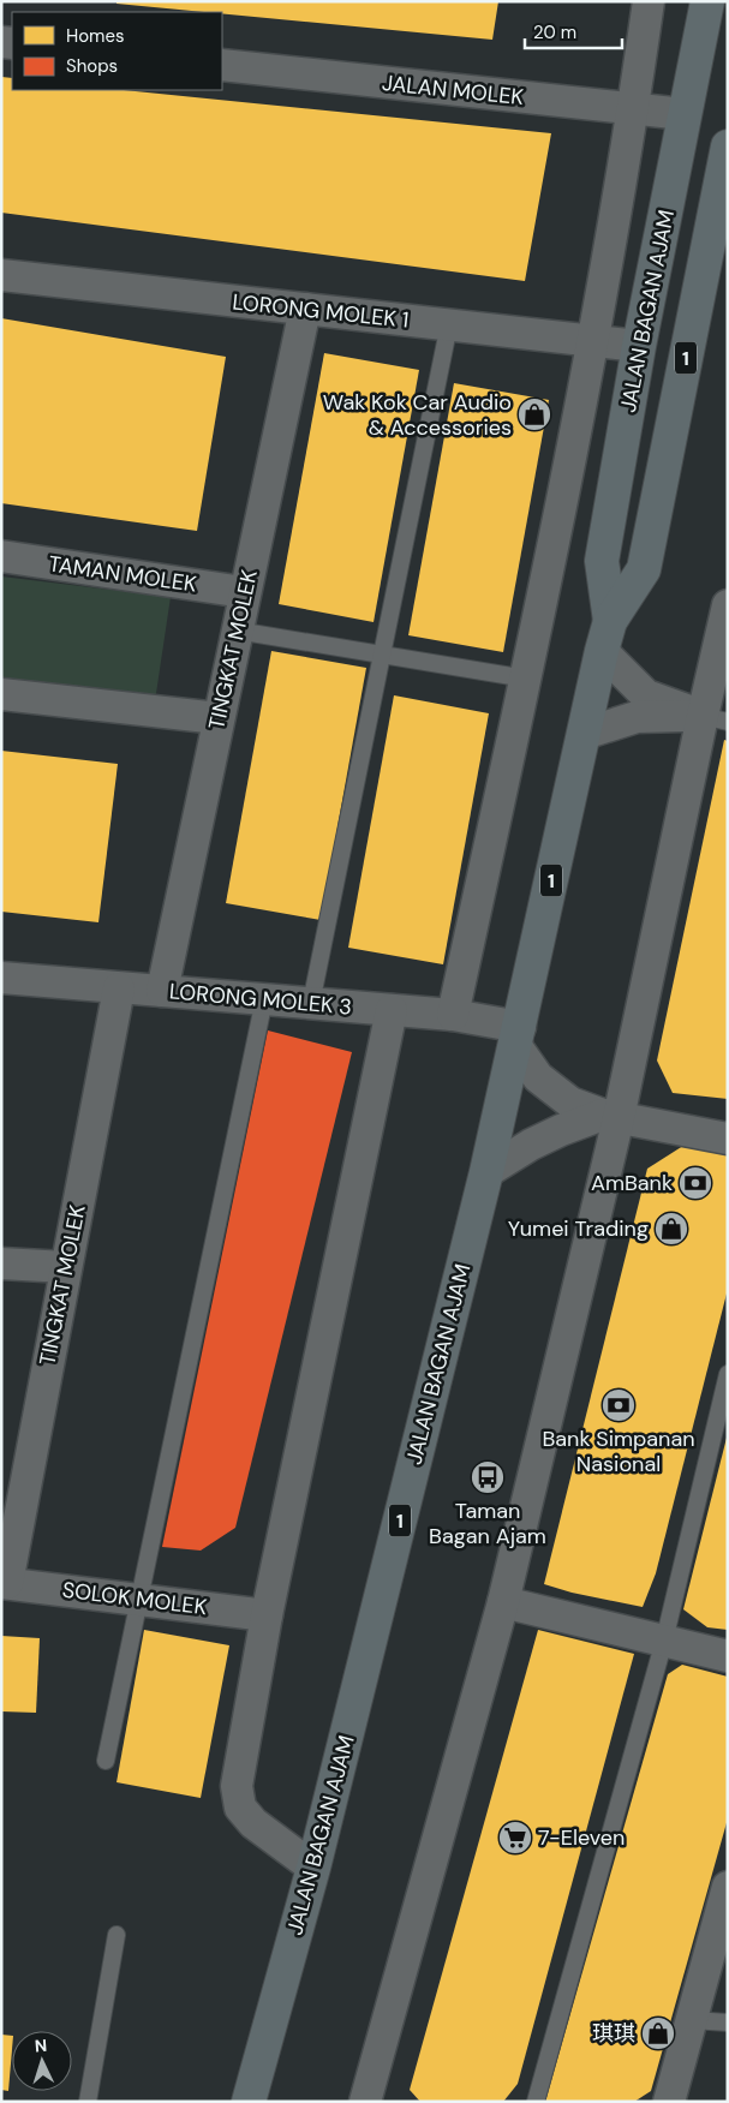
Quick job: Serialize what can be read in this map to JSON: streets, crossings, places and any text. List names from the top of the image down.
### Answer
{
  "streets": {
    "main road": ["JALAN BAGAN AJAM", "1"],
    "street": [
      "JALAN MOLEK",
      "LORONG MOLEK 1",
      "TAMAN MOLEK",
      "TINGKAT MOLEK",
      "LORONG MOLEK 3",
      "SOLOK MOLEK"
    ]
  },
  "crossings": [
    ["JALAN MOLEK", "JALAN BAGAN AJAM"],
    ["LORONG MOLEK 1", "JALAN BAGAN AJAM"],
    ["LORONG MOLEK 1", "TINGKAT MOLEK"],
    ["JALAN BAGAN AJAM", "LORONG MOLEK 3"],
    ["TAMAN MOLEK", "TINGKAT MOLEK"],
    ["TINGKAT MOLEK", "LORONG MOLEK 3"],
    ["TINGKAT MOLEK", "SOLOK MOLEK"]
  ],
  "places": {
    "shop": ["Wak Kok Car Audio & Accessories", "Yumei Trading", "琪琪"],
    "bank": ["AmBank", "Bank Simpanan Nasional"],
    "bus stop": ["Taman Bagan Ajam"],
    "supermarket": ["7-Eleven"]
  },
  "legend": ["Homes", "Shops"],
  "scale_bar": "20 m",
  "north": "top"
}
